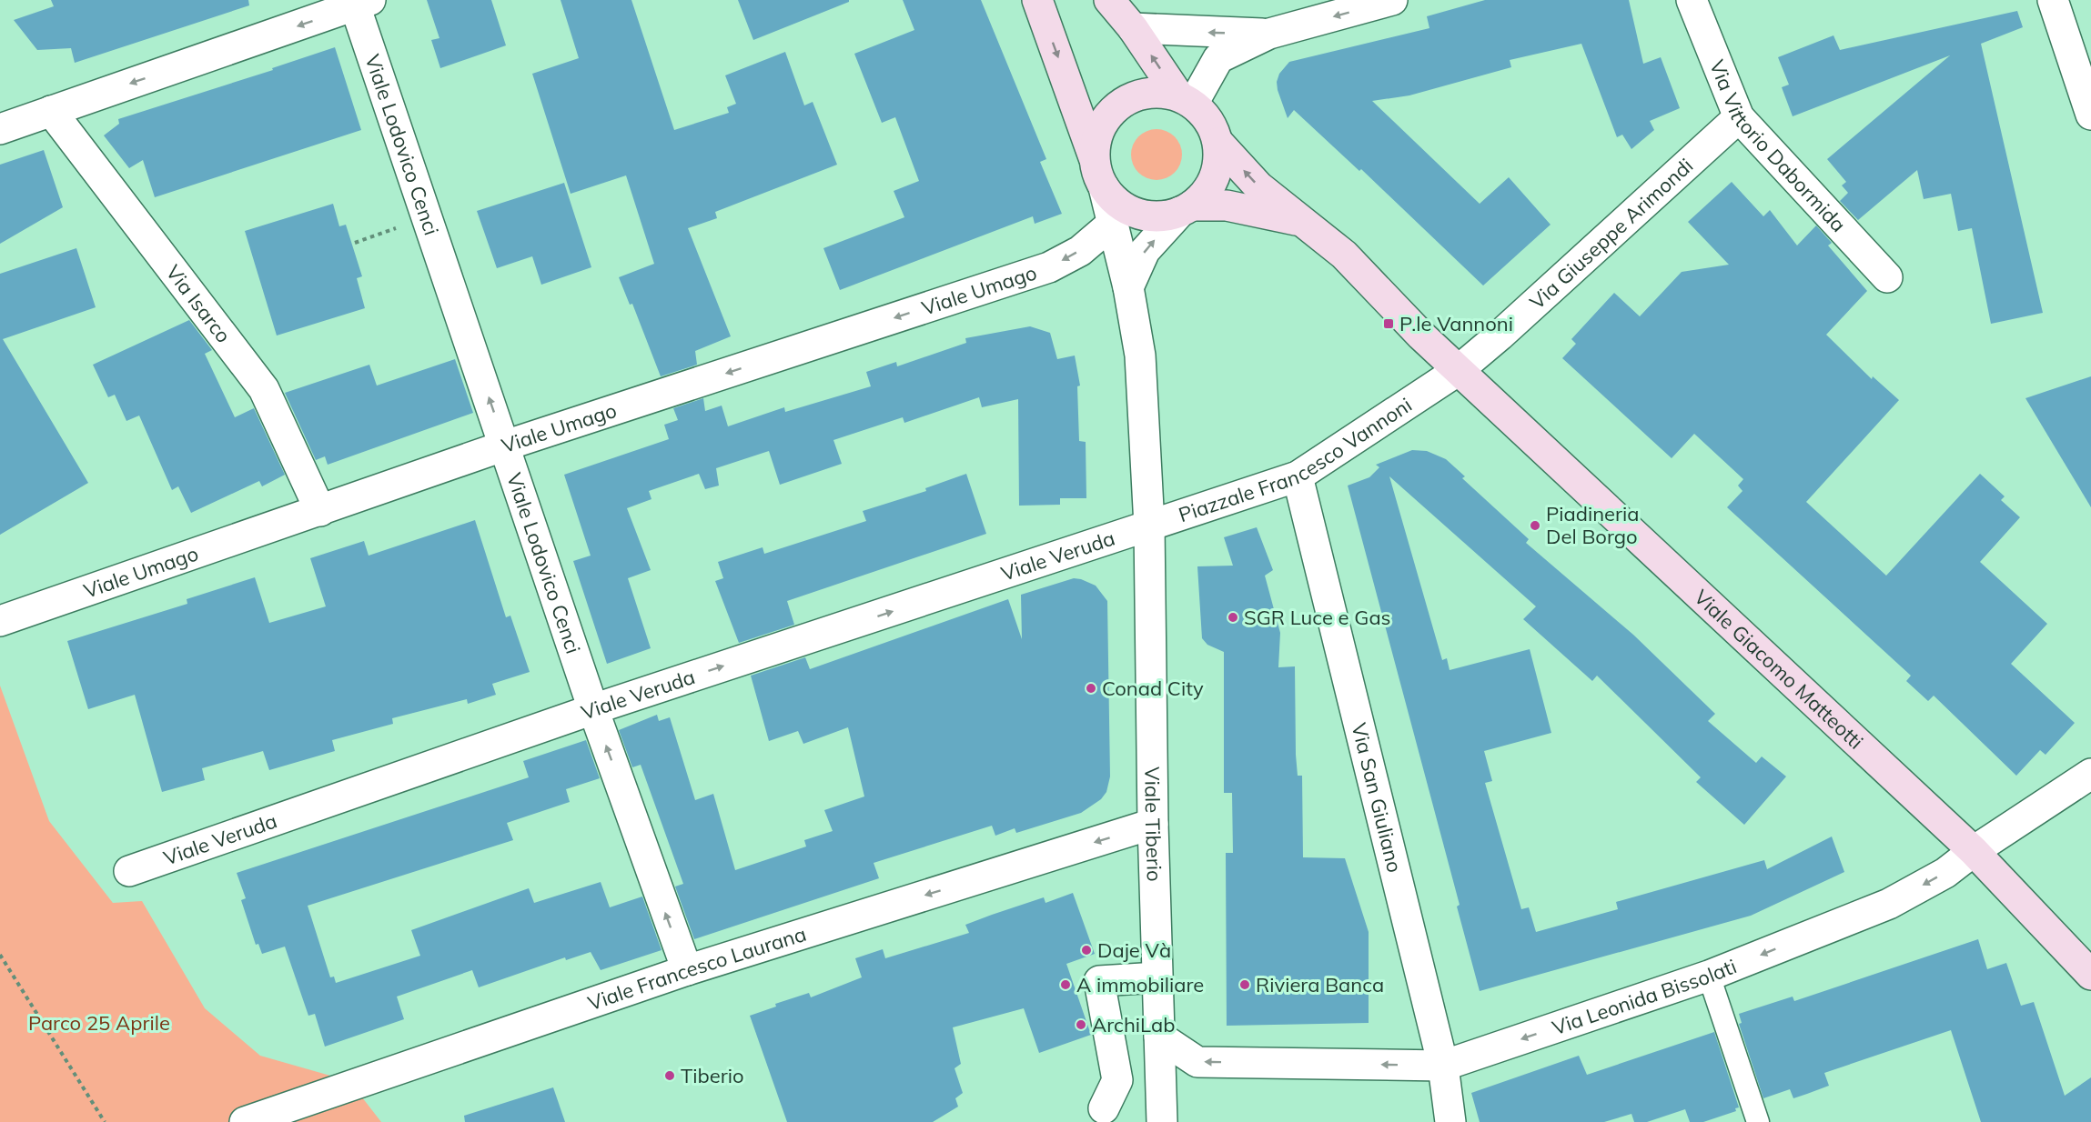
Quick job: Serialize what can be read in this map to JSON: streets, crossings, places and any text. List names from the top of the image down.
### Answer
{
  "streets": {
    "main road": ["Viale Giacomo Matteotti"],
    "street": [
      "Via Vittorio Dabormida",
      "Viale Lodovico Cenci",
      "Via Giuseppe Arimondi",
      "Viale Umago",
      "Via Isarco",
      "Piazzale Francesco Vannoni",
      "Viale Veruda",
      "Via San Giuliano",
      "Viale Tiberio",
      "Viale Francesco Laurana",
      "Via Leonida Bissolati"
    ]
  },
  "crossings": [
    ["Via Vittorio Dabormida", "Via Giuseppe Arimondi"],
    ["Viale Lodovico Cenci", "Viale Umago"],
    ["Viale Lodovico Cenci", "Viale Veruda"],
    ["Viale Lodovico Cenci", "Viale Francesco Laurana"],
    ["Via Giuseppe Arimondi", "Piazzale Francesco Vannoni"],
    ["Via Giuseppe Arimondi", "Viale Giacomo Matteotti"],
    ["Viale Umago", "Via Isarco"],
    ["Viale Umago", "Piazzale Francesco Vannoni"],
    ["Piazzale Francesco Vannoni", "Viale Veruda"],
    ["Piazzale Francesco Vannoni", "Viale Giacomo Matteotti"],
    ["Piazzale Francesco Vannoni", "Via San Giuliano"],
    ["Piazzale Francesco Vannoni", "Viale Tiberio"],
    ["Viale Veruda", "Viale Tiberio"],
    ["Viale Giacomo Matteotti", "Via Leonida Bissolati"],
    ["Via San Giuliano", "Via Leonida Bissolati"],
    ["Viale Tiberio", "Viale Francesco Laurana"],
    ["Viale Tiberio", "Via Leonida Bissolati"]
  ],
  "one_way": [
    "Viale Lodovico Cenci",
    "Viale Umago",
    "Viale Veruda",
    "Viale Francesco Laurana",
    "Via Leonida Bissolati"
  ],
  "parks": ["Parco 25 Aprile"],
  "places": {
    "transit": ["P.le Vannoni"],
    "other": [
      "Piadineria Del Borgo",
      "SGR Luce e Gas",
      "Conad City",
      "Daje Và",
      "A immobiliare",
      "Riviera Banca",
      "ArchiLab",
      "Tiberio"
    ]
  }
}
